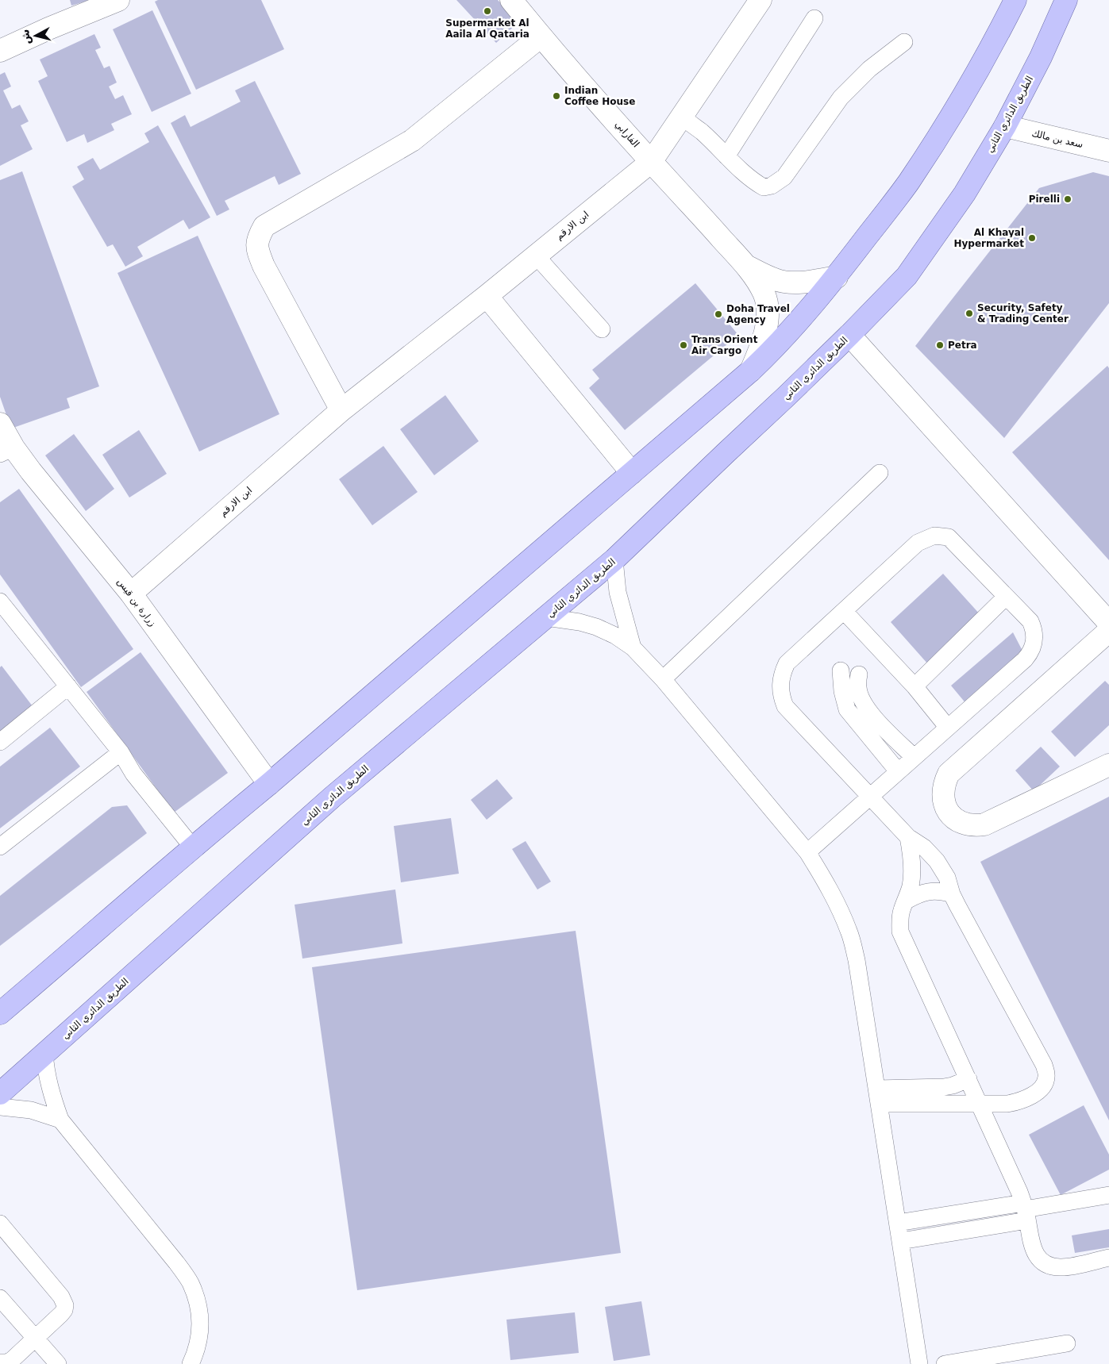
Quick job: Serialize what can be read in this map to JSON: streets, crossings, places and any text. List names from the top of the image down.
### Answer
{
  "streets": {
    "main road": ["الطريق الدائري الثاني"],
    "street": [
      "الفارابي",
      "سعد بن مالك",
      "ابن الارقم",
      "زرارة بن قيس"
    ]
  },
  "crossings": [
    ["الطريق الدائري الثاني", "سعد بن مالك"],
    ["الفارابي", "ابن الارقم"],
    ["ابن الارقم", "زرارة بن قيس"]
  ],
  "places": [
    "Supermarket Al Aaila Al Qataria",
    "Indian Coffee House",
    "Pirelli",
    "Al Khayal Hypermarket",
    "Security, Safety & Trading Center",
    "Doha Travel Agency",
    "Trans Orient Air Cargo",
    "Petra"
  ],
  "north": "left"
}
